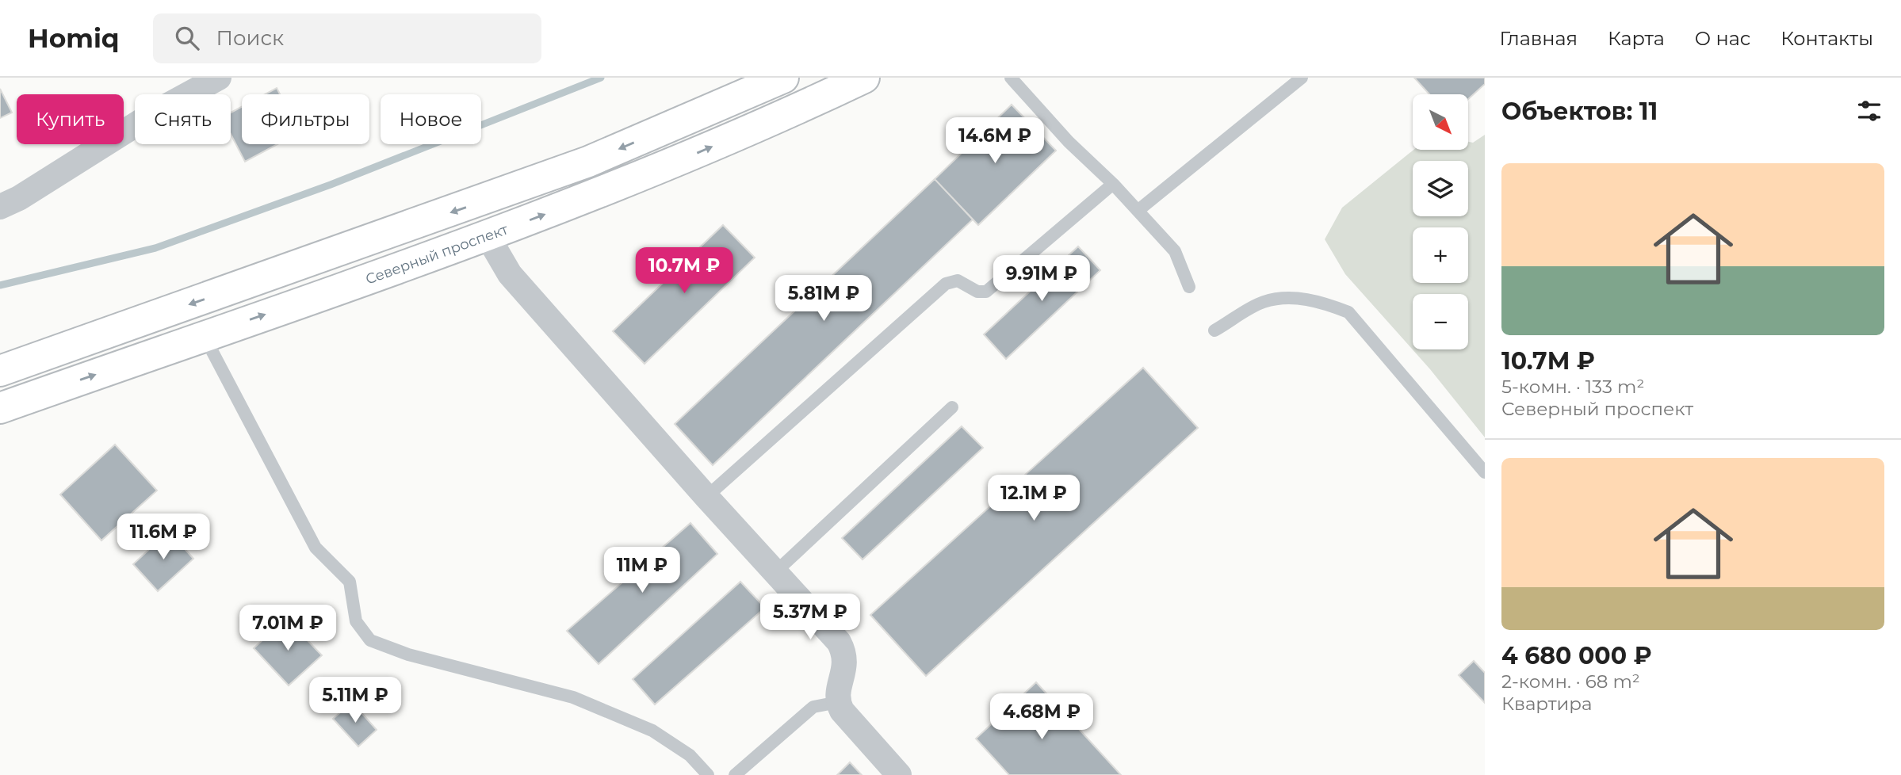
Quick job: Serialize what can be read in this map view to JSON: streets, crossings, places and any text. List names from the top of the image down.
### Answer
{
  "streets": {
    "main road": ["Северный проспект"]
  },
  "north": "bottom right",
  "page": {
    "header": "Homiq",
    "search": "Поиск",
    "nav": [
      "Главная",
      "Карта",
      "О нас",
      "Контакты"
    ],
    "heading": "Объектов: 11",
    "map_buttons": ["+", "−"],
    "chip": [
      "Купить",
      "Снять",
      "Фильтры",
      "Новое"
    ],
    "price": [
      "14.6M ₽",
      "10.7M ₽",
      "9.91M ₽",
      "5.81M ₽",
      "12.1M ₽",
      "11.6M ₽",
      "11M ₽",
      "5.37M ₽",
      "7.01M ₽",
      "5.11M ₽",
      "4.68M ₽"
    ],
    "list": [
      {
        "name": "10.7M ₽",
        "note": "5-комн. · 133 m² · Северный проспект"
      },
      {
        "name": "4 680 000 ₽",
        "note": "2-комн. · 68 m² · Квартира"
      }
    ]
  }
}
